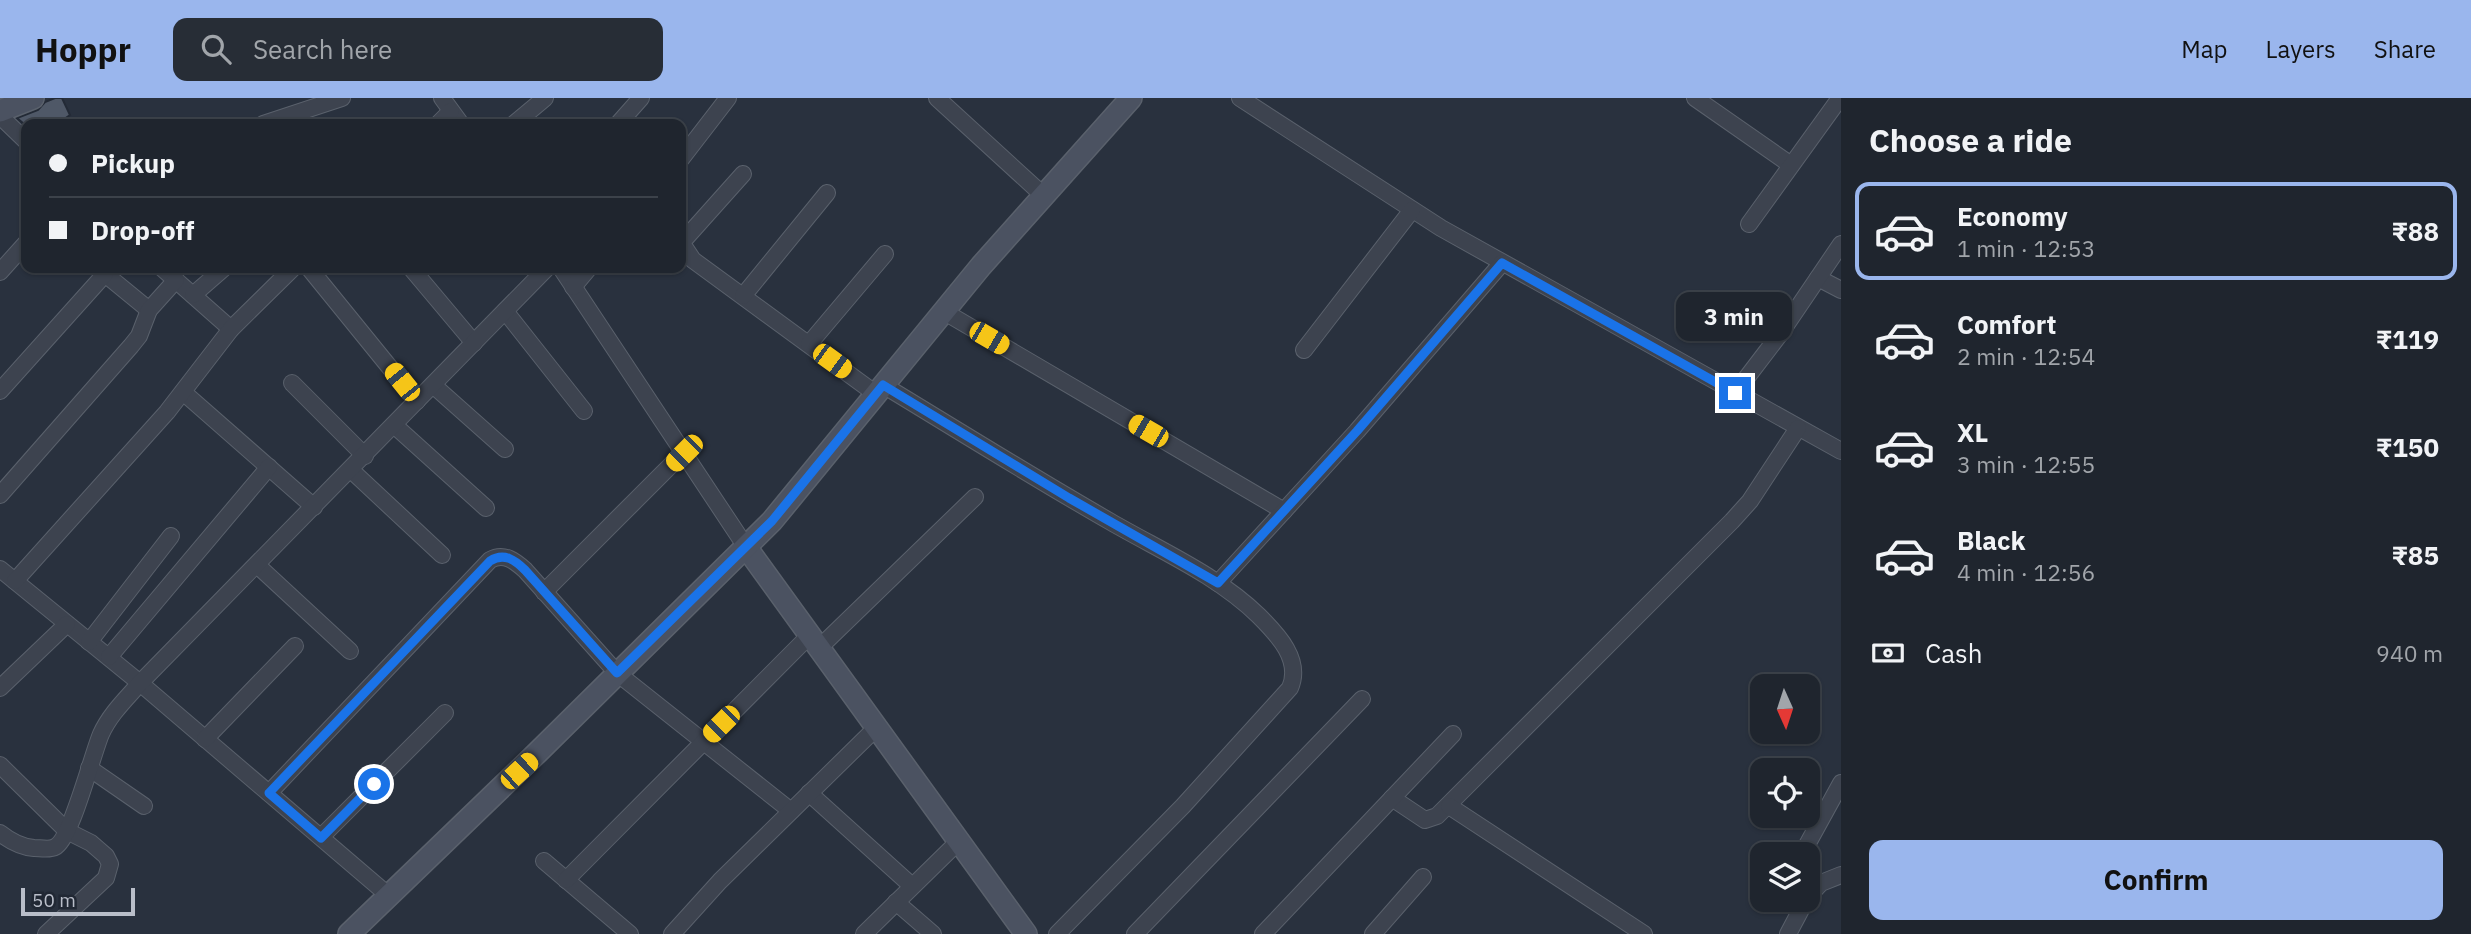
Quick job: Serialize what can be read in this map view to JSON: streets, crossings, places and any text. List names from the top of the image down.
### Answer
{
  "scale_bar": "50 m",
  "north": "bottom",
  "page": {
    "header": "Hoppr",
    "search": "Search here",
    "nav": ["Map", "Layers", "Share"],
    "heading": "Choose a ride",
    "banner": ["Pickup", "Drop-off"],
    "list": [
      {
        "name": "Economy",
        "note": "1 min · 12:53",
        "value": "₹88"
      },
      {
        "name": "Comfort",
        "note": "2 min · 12:54",
        "value": "₹119"
      },
      {
        "name": "XL",
        "note": "3 min · 12:55",
        "value": "₹150"
      },
      {
        "name": "Black",
        "note": "4 min · 12:56",
        "value": "₹85"
      }
    ],
    "bubble": "3 min",
    "pay": ["Cash", "940 m"],
    "buttons": "Confirm",
    "scale": "50 m"
  }
}
